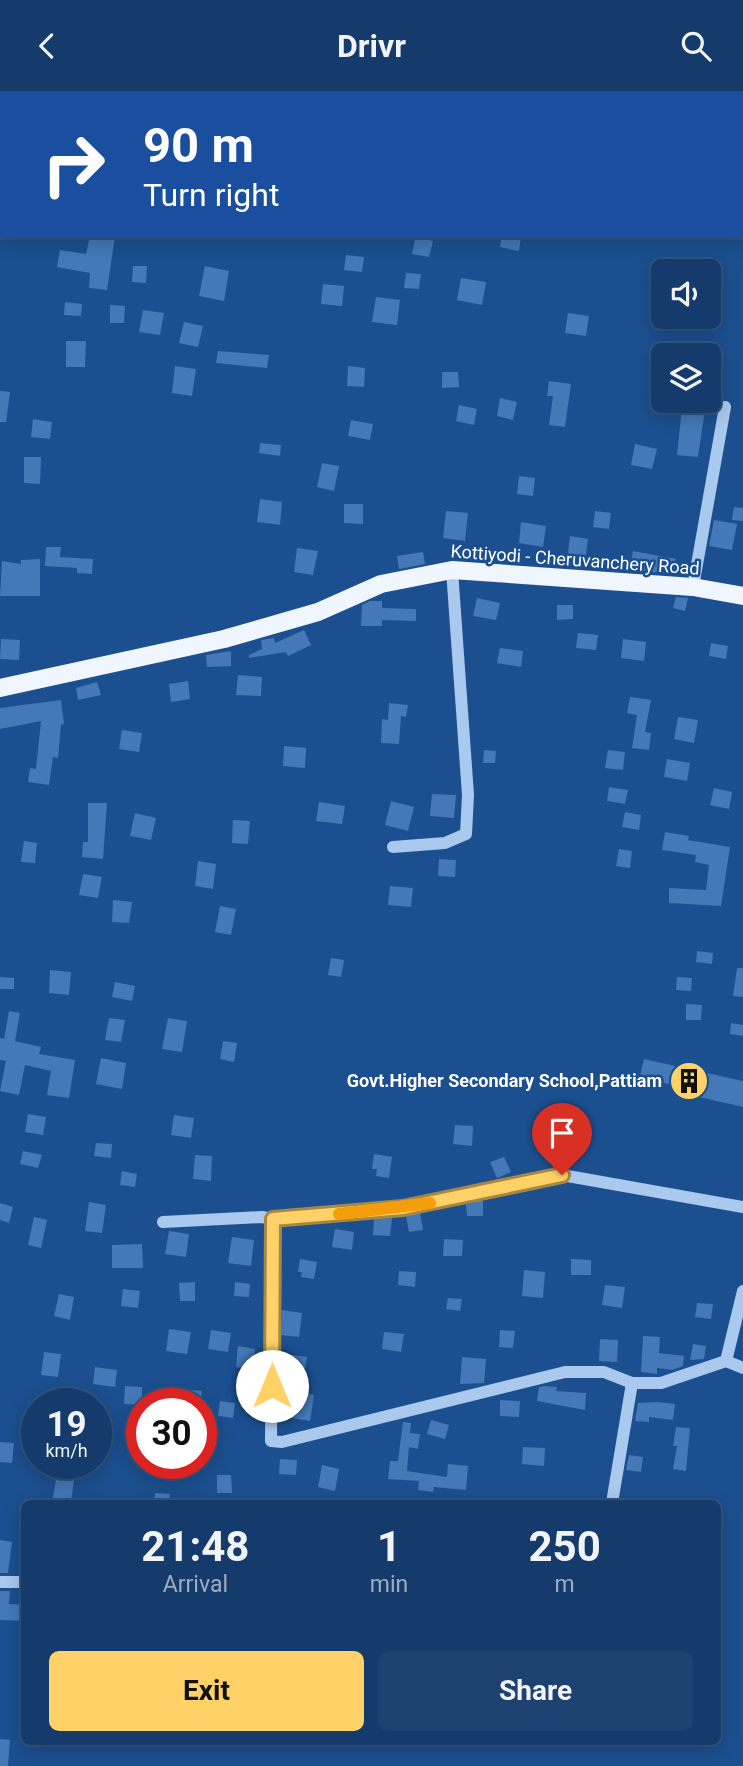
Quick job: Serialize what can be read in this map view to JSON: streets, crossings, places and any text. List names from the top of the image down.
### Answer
{
  "streets": {
    "main road": ["Kottiyodi - Cheruvanchery Road"]
  },
  "places": {
    "building": ["Govt.Higher Secondary School,Pattiam"]
  },
  "page": {
    "header": "Drivr",
    "turn": ["90 m", "Turn right"],
    "speed": "19 km/h",
    "limit": "30",
    "eta": [
      "21:48",
      "Arrival",
      "1",
      "min",
      "250",
      "m"
    ],
    "buttons": ["Exit", "Share"]
  }
}
